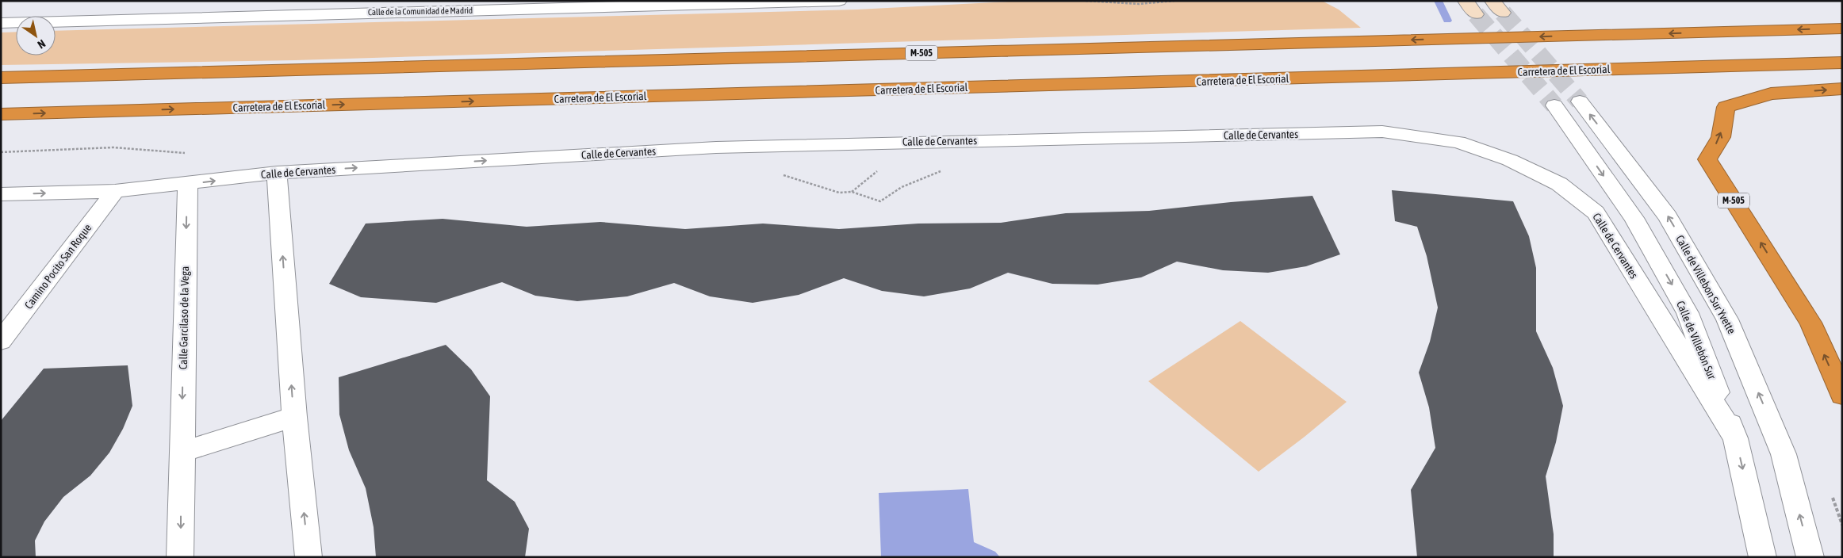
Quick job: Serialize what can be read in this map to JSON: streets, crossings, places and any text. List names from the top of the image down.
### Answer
{
  "streets": {
    "highway": ["M-505", "Carretera de El Escorial"],
    "street": [
      "Calle de la Comunidad de Madrid",
      "Calle de Cervantes",
      "Camino Pocito San Roque",
      "Calle de Villebon Sur Yvette",
      "Calle Garcilaso de la Vega",
      "Calle de Villebón Sur"
    ]
  },
  "crossings": [
    ["Calle de Cervantes", "Camino Pocito San Roque"],
    ["Calle de Cervantes", "Calle Garcilaso de la Vega"],
    ["Calle de Cervantes", "Calle de Villebón Sur"]
  ],
  "one_way": ["Calle de Cervantes", "Calle de Villebon Sur Yvette", "Calle de Villebón Sur"],
  "north": "bottom right"
}
